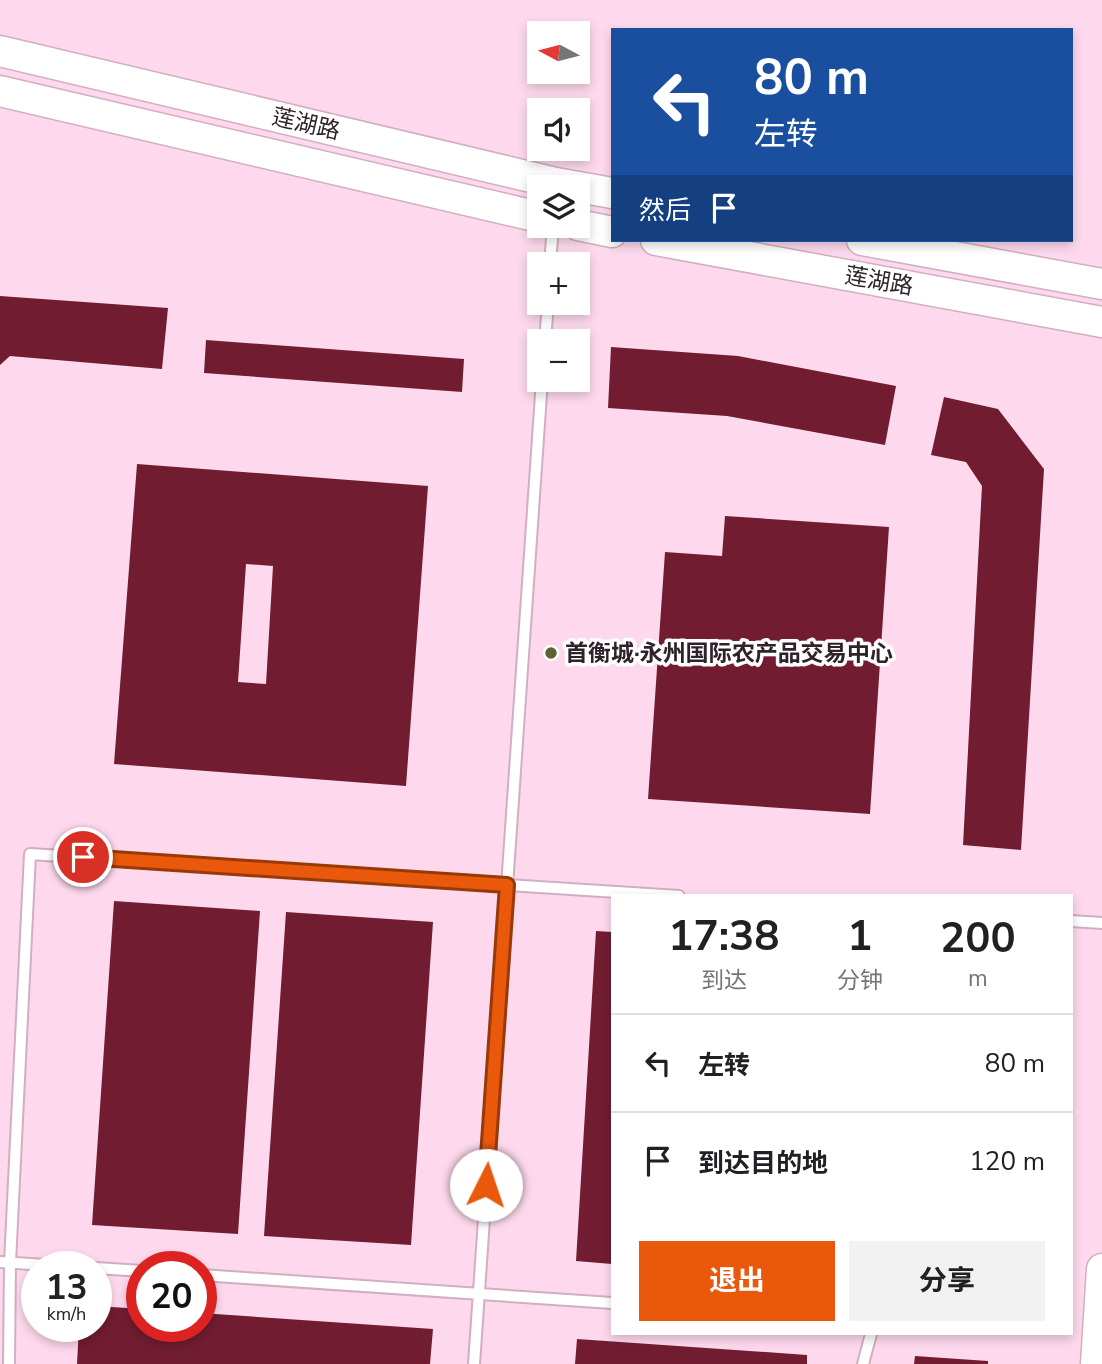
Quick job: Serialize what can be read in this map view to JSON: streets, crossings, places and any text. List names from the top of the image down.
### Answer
{
  "streets": {
    "street": ["莲湖路"]
  },
  "places": ["首衡城·永州国际农产品交易中心"],
  "north": "left",
  "page": {
    "map_buttons": ["+", "−"],
    "turn": ["80 m", "左转"],
    "then": "然后",
    "eta": [
      "17:38",
      "到达",
      "1",
      "分钟",
      "200",
      "m"
    ],
    "list": [
      {
        "name": "左转",
        "value": "80 m"
      },
      {
        "name": "到达目的地",
        "value": "120 m"
      }
    ],
    "buttons": ["退出", "分享"],
    "speed": "13 km/h",
    "limit": "20"
  }
}
